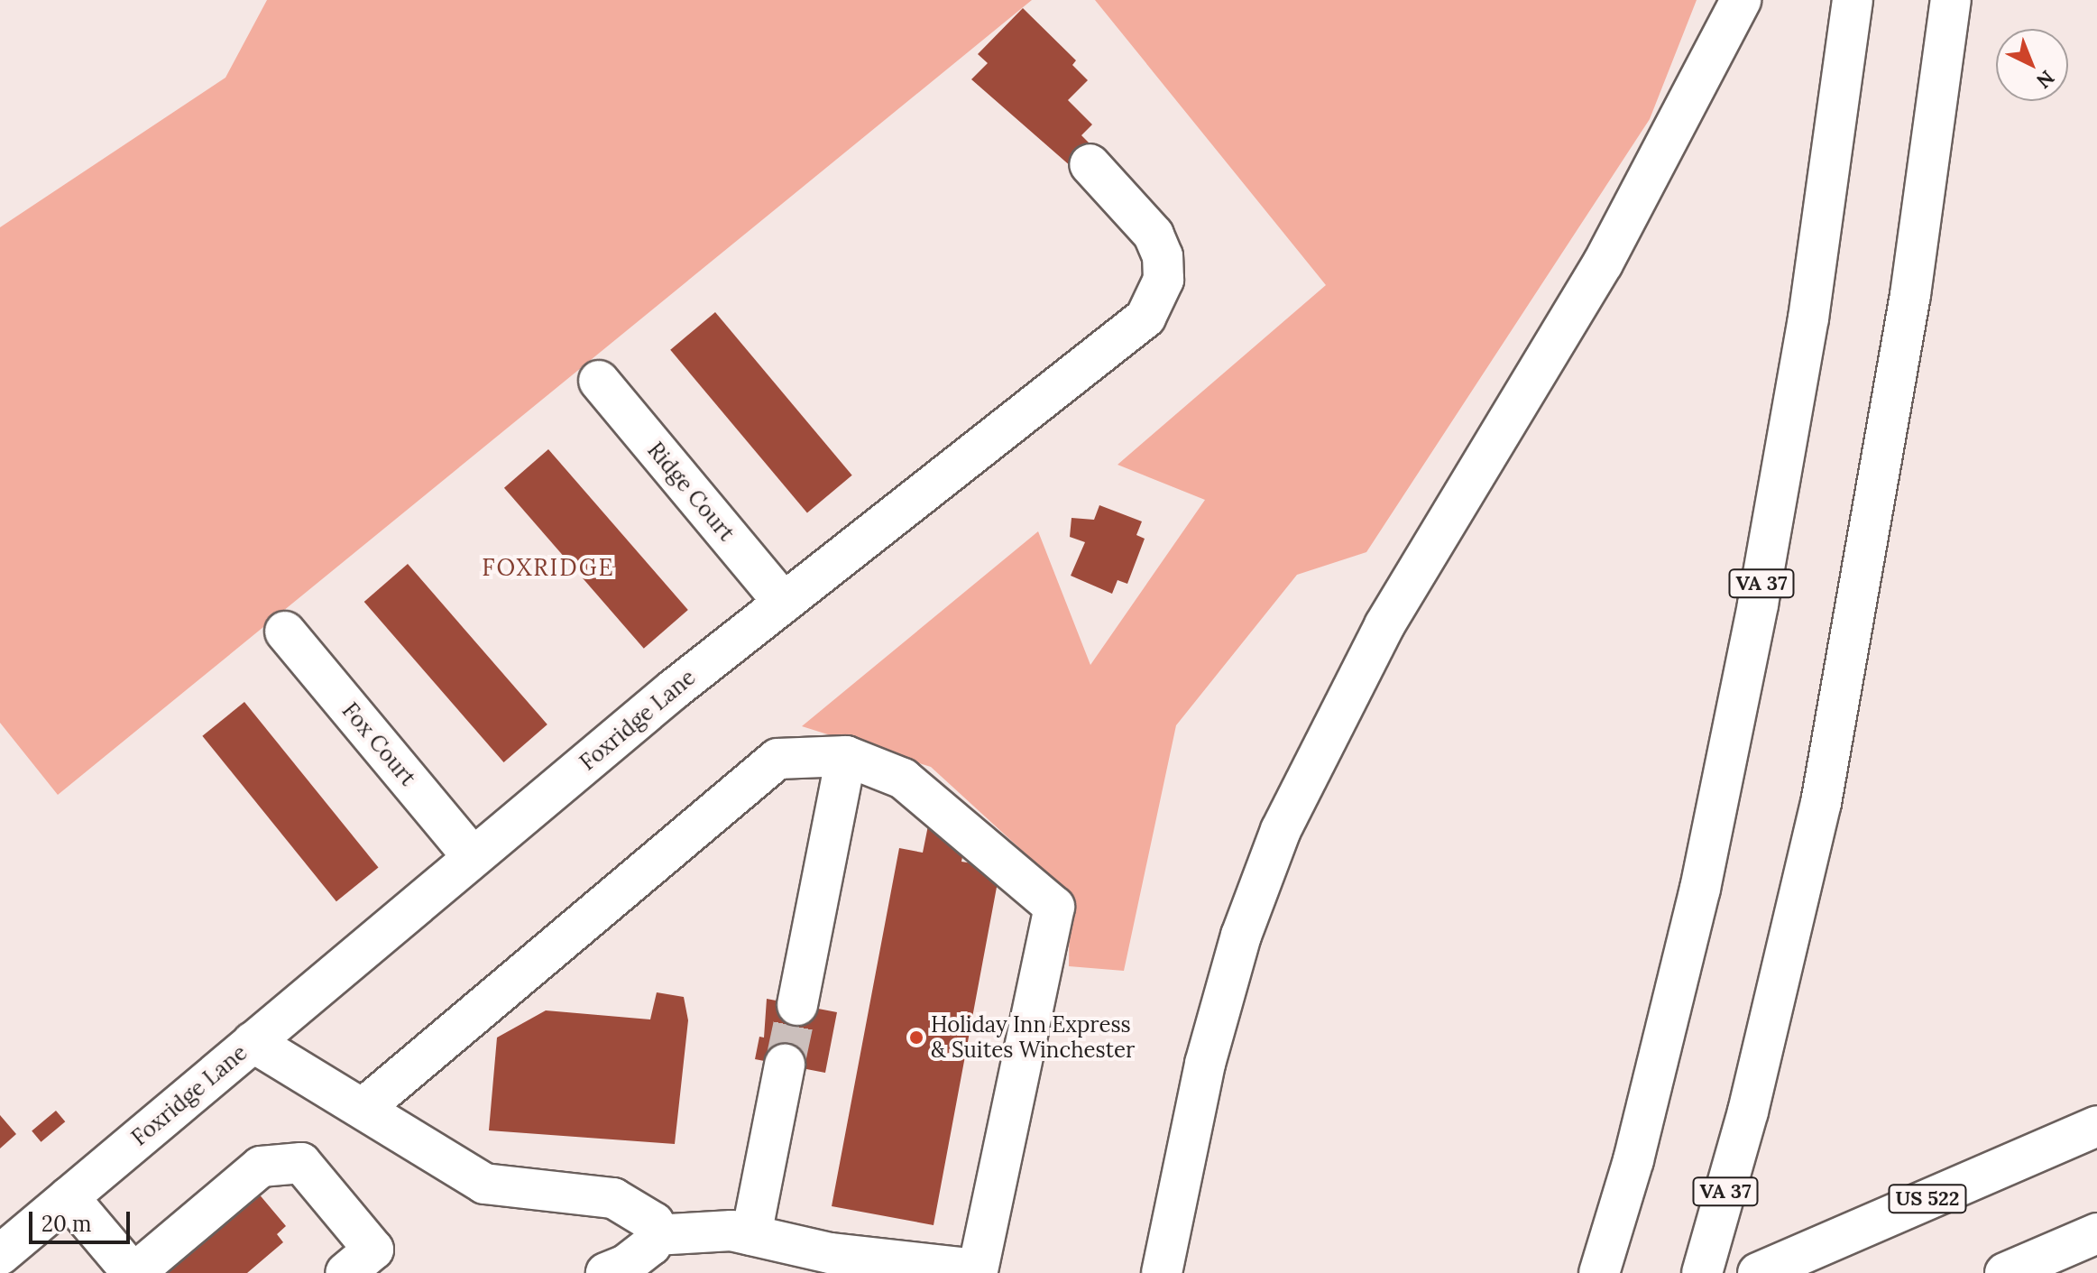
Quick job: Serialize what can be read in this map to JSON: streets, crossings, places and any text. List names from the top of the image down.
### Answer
{
  "streets": {
    "main road": [
      "Ridge Court",
      "VA 37",
      "Foxridge Lane",
      "Fox Court",
      "US 522"
    ]
  },
  "crossings": [
    ["Ridge Court", "Foxridge Lane"],
    ["Foxridge Lane", "Fox Court"]
  ],
  "districts": ["FOXRIDGE"],
  "places": ["Holiday Inn Express & Suites Winchester"],
  "scale_bar": "20 m",
  "north": "bottom right"
}
